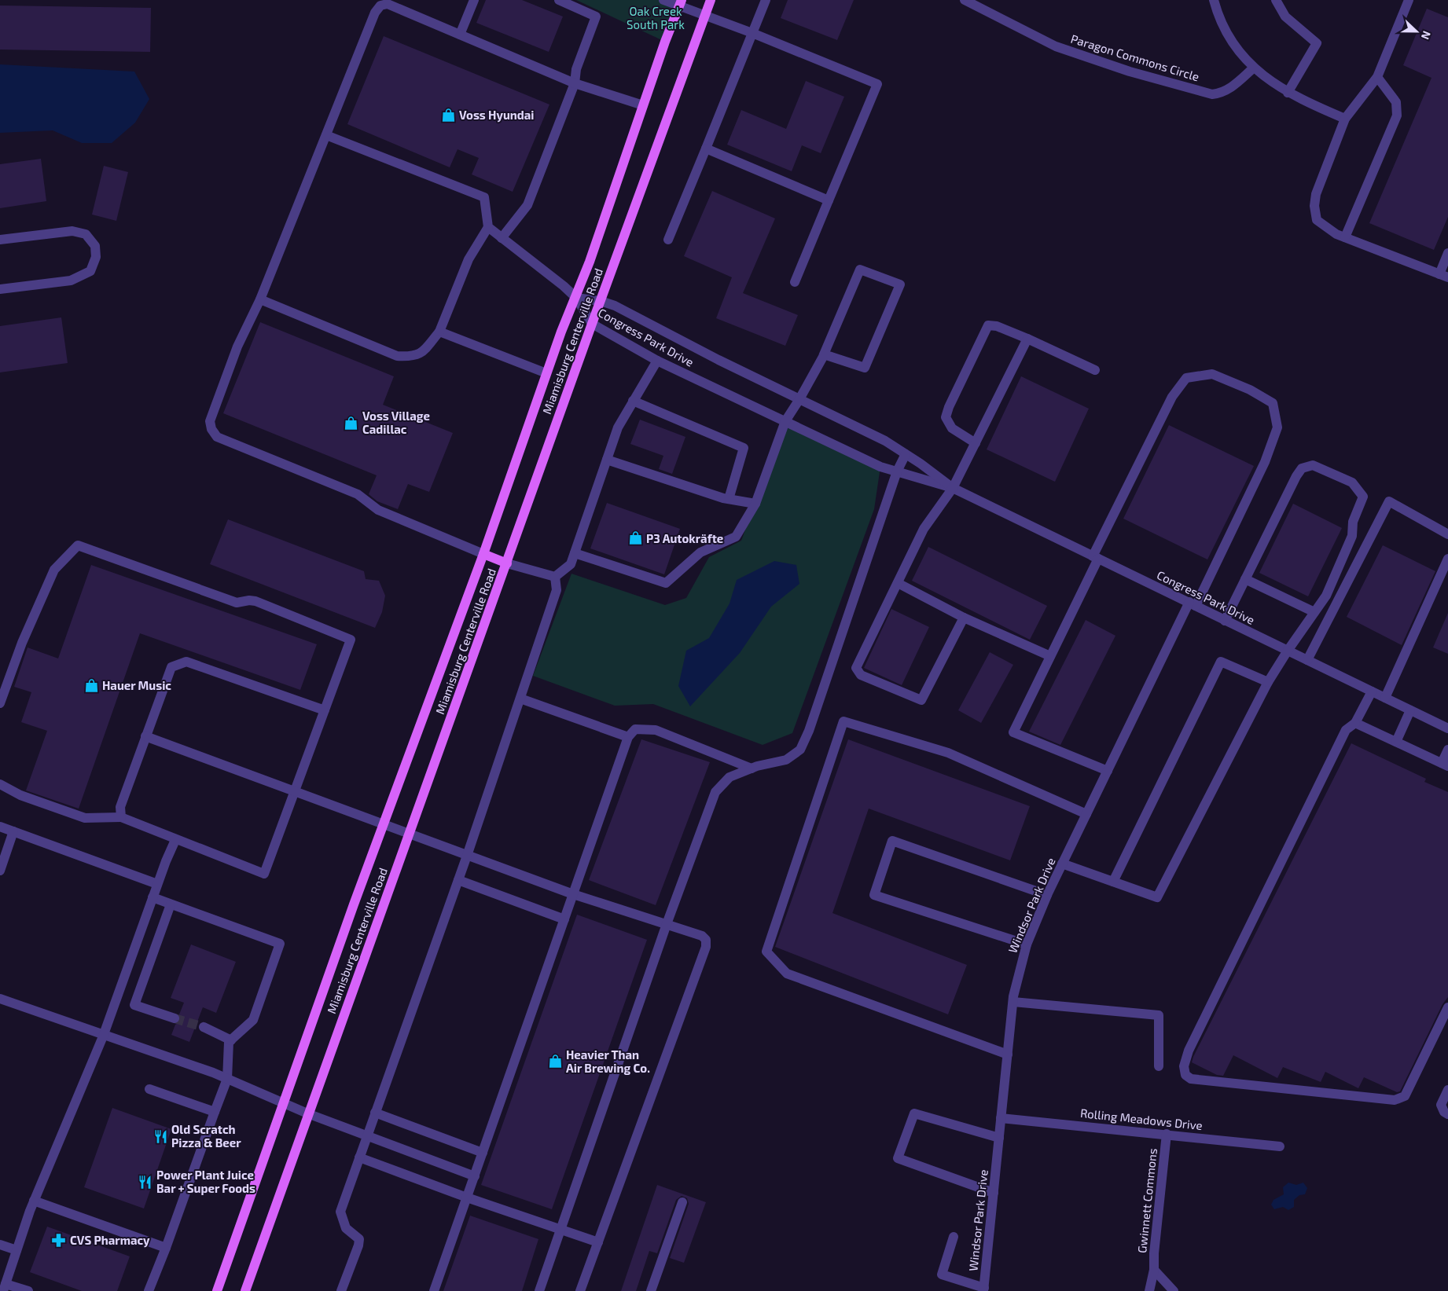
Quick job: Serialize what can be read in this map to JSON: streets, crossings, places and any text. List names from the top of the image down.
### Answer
{
  "streets": {
    "main road": ["Miamisburg Centerville Road"],
    "street": [
      "Paragon Commons Circle",
      "Congress Park Drive",
      "Windsor Park Drive",
      "Rolling Meadows Drive",
      "Gwinnett Commons"
    ]
  },
  "crossings": [
    ["Congress Park Drive", "Miamisburg Centerville Road"],
    ["Congress Park Drive", "Windsor Park Drive"],
    ["Windsor Park Drive", "Rolling Meadows Drive"],
    ["Rolling Meadows Drive", "Gwinnett Commons"]
  ],
  "parks": ["Oak Creek South Park"],
  "places": {
    "shop": [
      "Voss Hyundai",
      "Voss Village Cadillac",
      "P3 Autokräfte",
      "Hauer Music",
      "Heavier Than Air Brewing Co."
    ],
    "restaurant": ["Old Scratch Pizza & Beer", "Power Plant Juice Bar + Super Foods"],
    "pharmacy": ["CVS Pharmacy"]
  },
  "north": "right"
}
